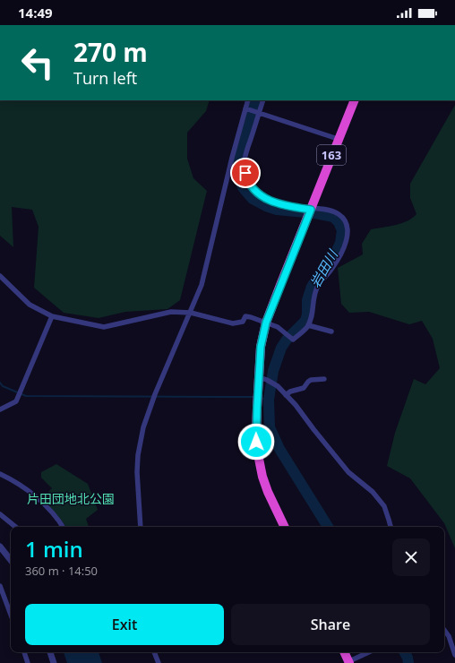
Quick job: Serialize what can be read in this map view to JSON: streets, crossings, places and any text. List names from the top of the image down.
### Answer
{
  "streets": {
    "highway": ["163"]
  },
  "water": ["岩田川"],
  "parks": ["片田団地北公園"],
  "page": {
    "status": "14:49",
    "turn": ["270 m", "Turn left"],
    "heading": ["1 min", "360 m · 14:50"],
    "buttons": ["Exit", "Share"]
  }
}
